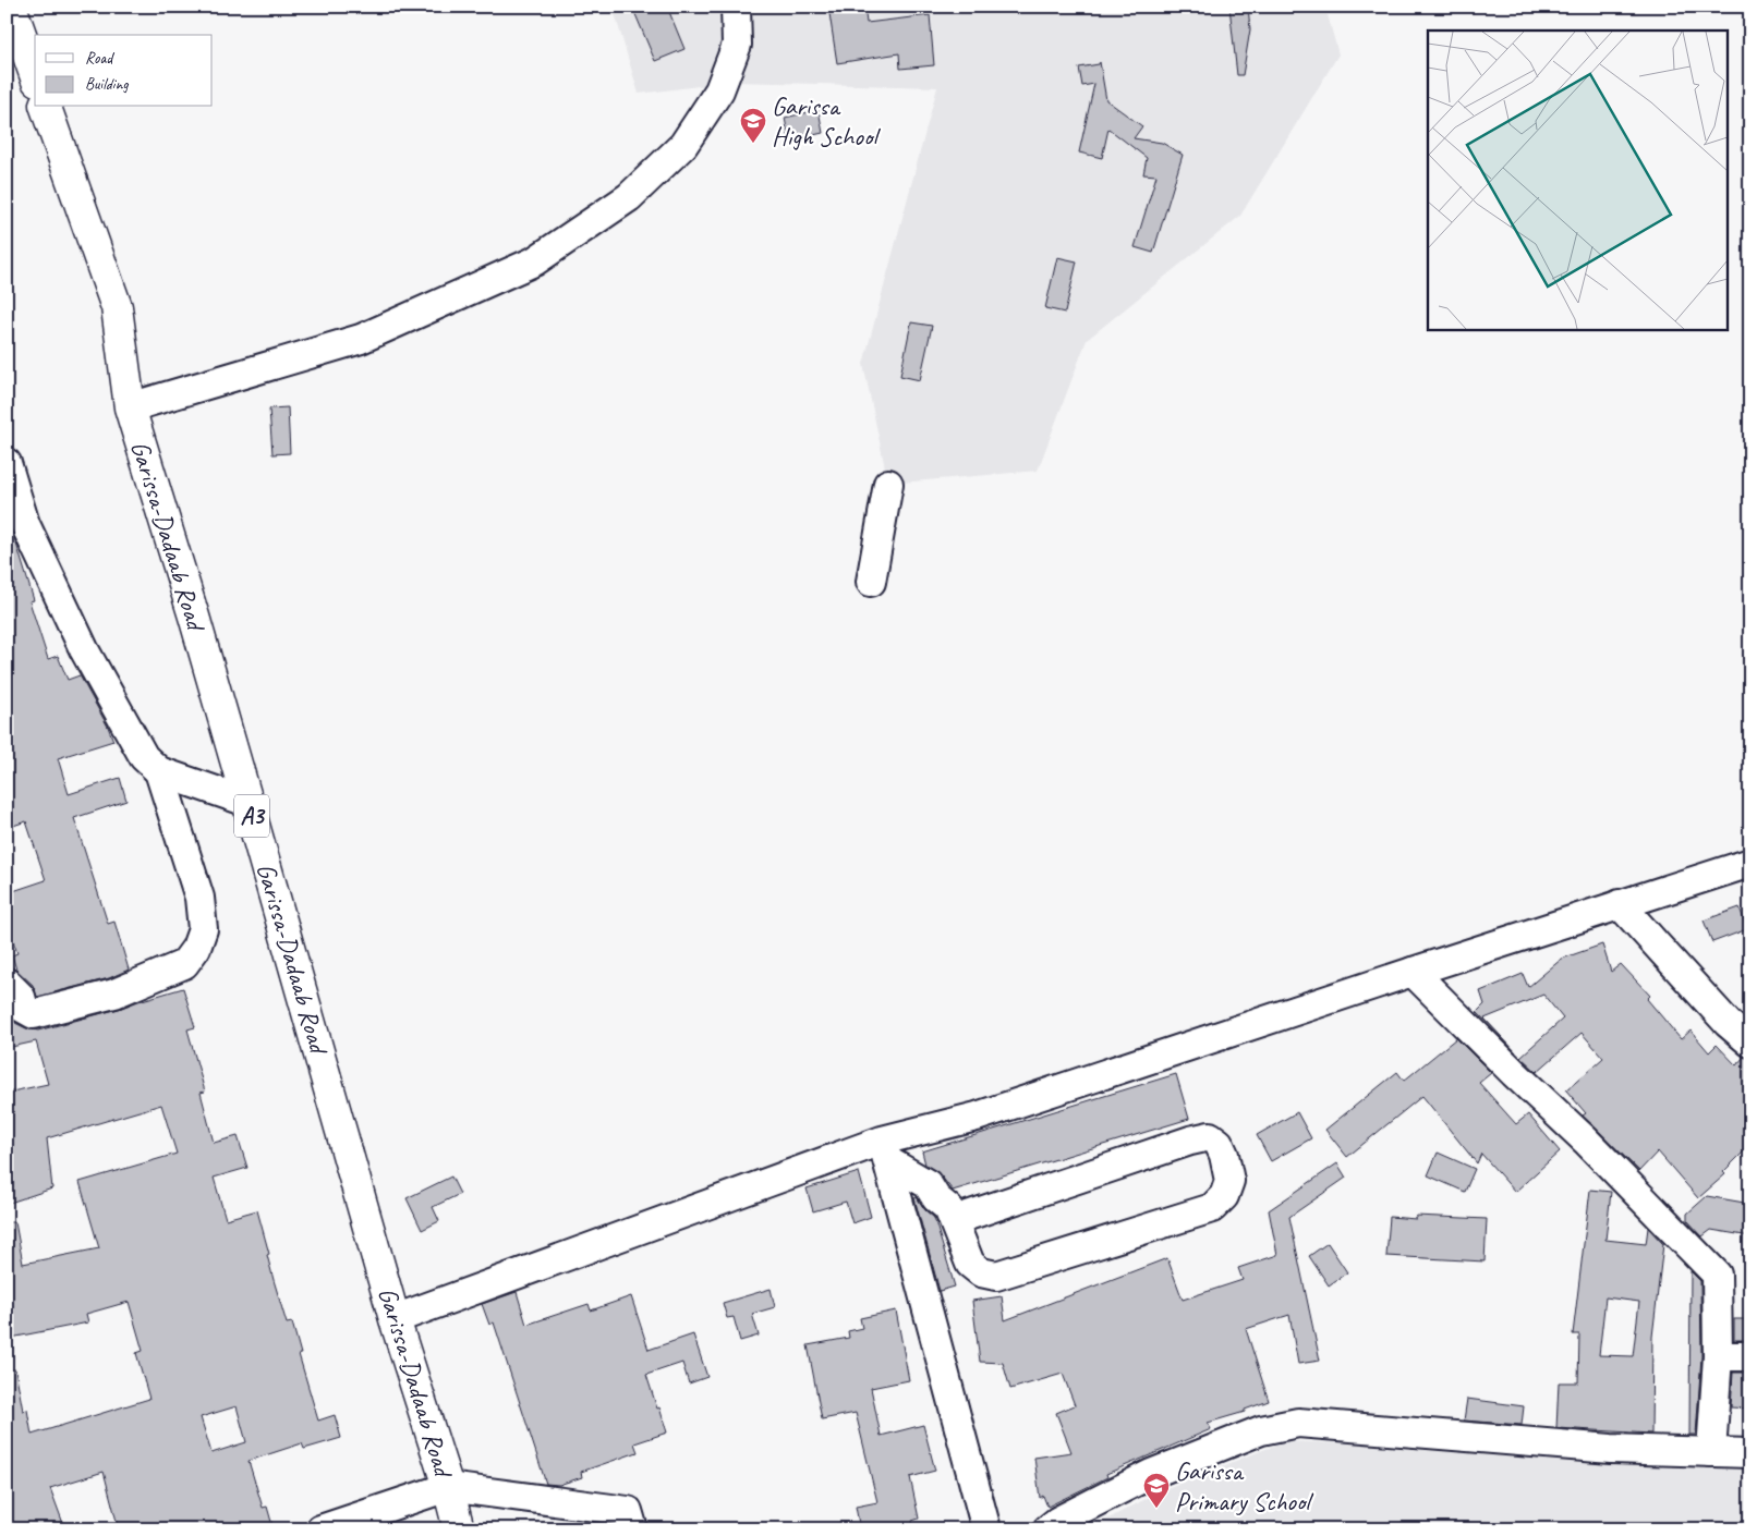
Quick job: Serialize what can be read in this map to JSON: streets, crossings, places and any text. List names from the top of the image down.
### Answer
{
  "streets": {
    "highway": ["Garissa-Dadaab Road", "A3"]
  },
  "places": {
    "school or university": ["Garissa High School", "Garissa Primary School"]
  },
  "legend": ["Road", "Building"]
}
